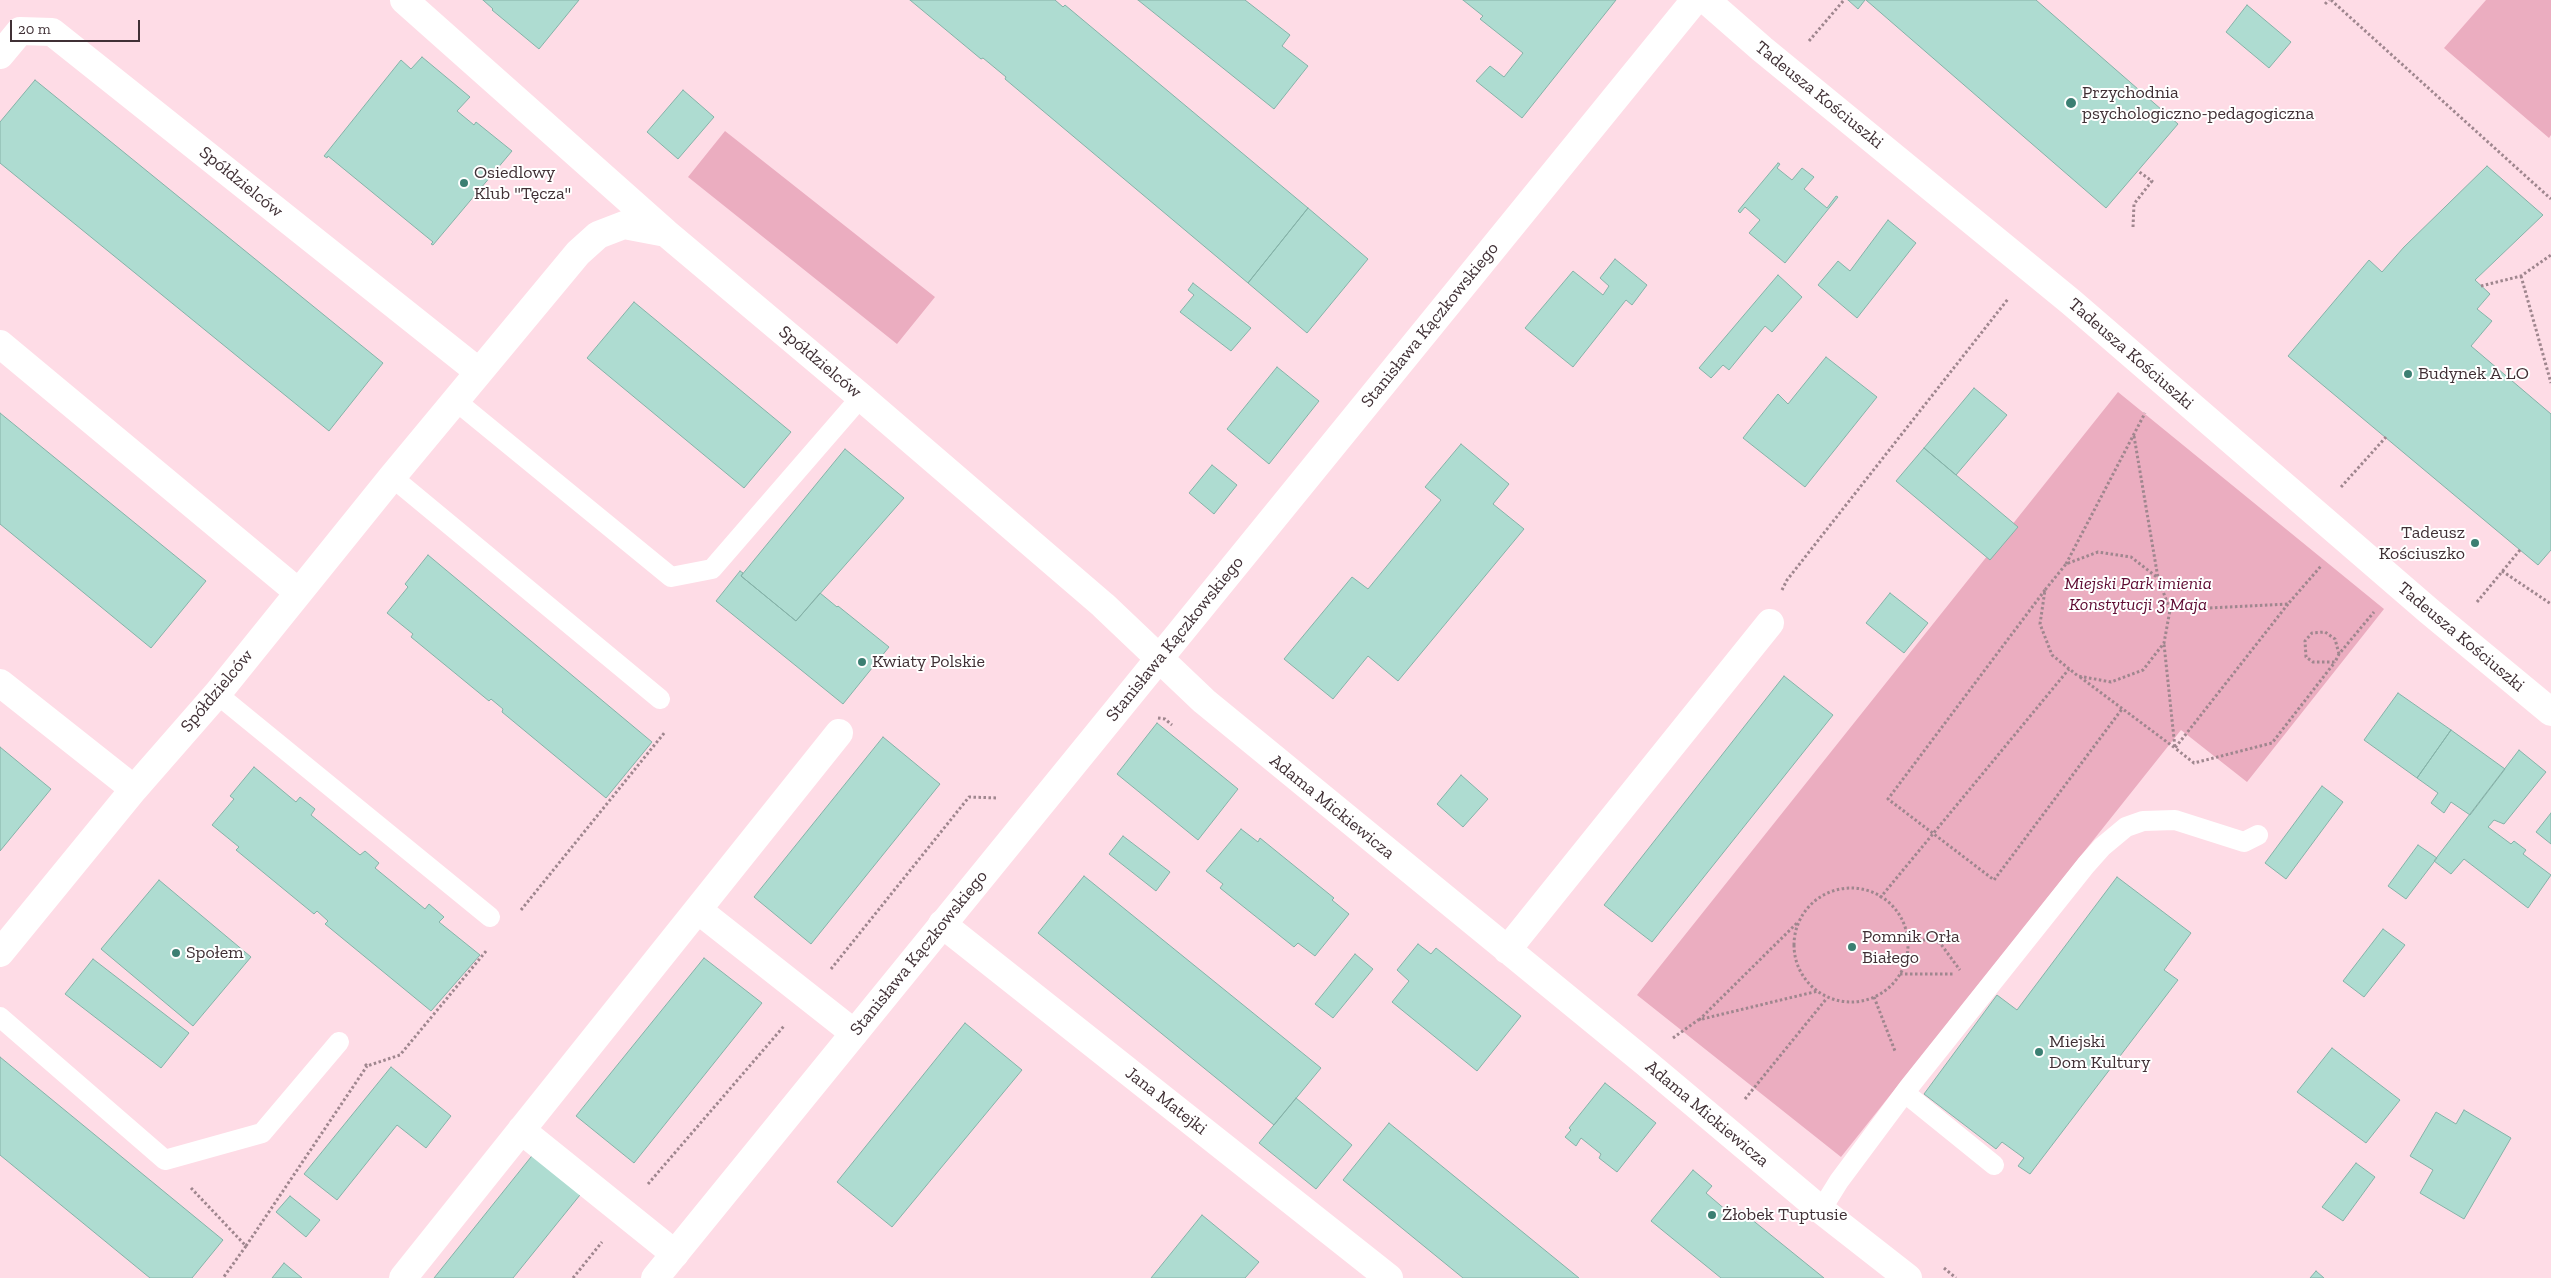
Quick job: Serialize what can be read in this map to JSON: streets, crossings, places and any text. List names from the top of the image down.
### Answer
{
  "streets": {
    "street": [
      "Tadeusza Kościuszki",
      "Spółdzielców",
      "Stanisława Kączkowskiego",
      "Adama Mickiewicza",
      "Jana Matejki"
    ]
  },
  "crossings": [
    ["Spółdzielców", "Stanisława Kączkowskiego"],
    ["Spółdzielców", "Adama Mickiewicza"],
    ["Stanisława Kączkowskiego", "Adama Mickiewicza"],
    ["Stanisława Kączkowskiego", "Jana Matejki"]
  ],
  "parks": ["Miejski Park imienia Konstytucji 3 Maja"],
  "places": [
    "Przychodnia psychologiczno-pedagogiczna",
    "Osiedlowy Klub \"Tęcza\"",
    "Budynek A LO",
    "Tadeusz Kościuszko",
    "Kwiaty Polskie",
    "Pomnik Orła Białego",
    "Społem",
    "Miejski Dom Kultury",
    "Żłobek Tuptusie"
  ],
  "scale_bar": "20 m"
}
